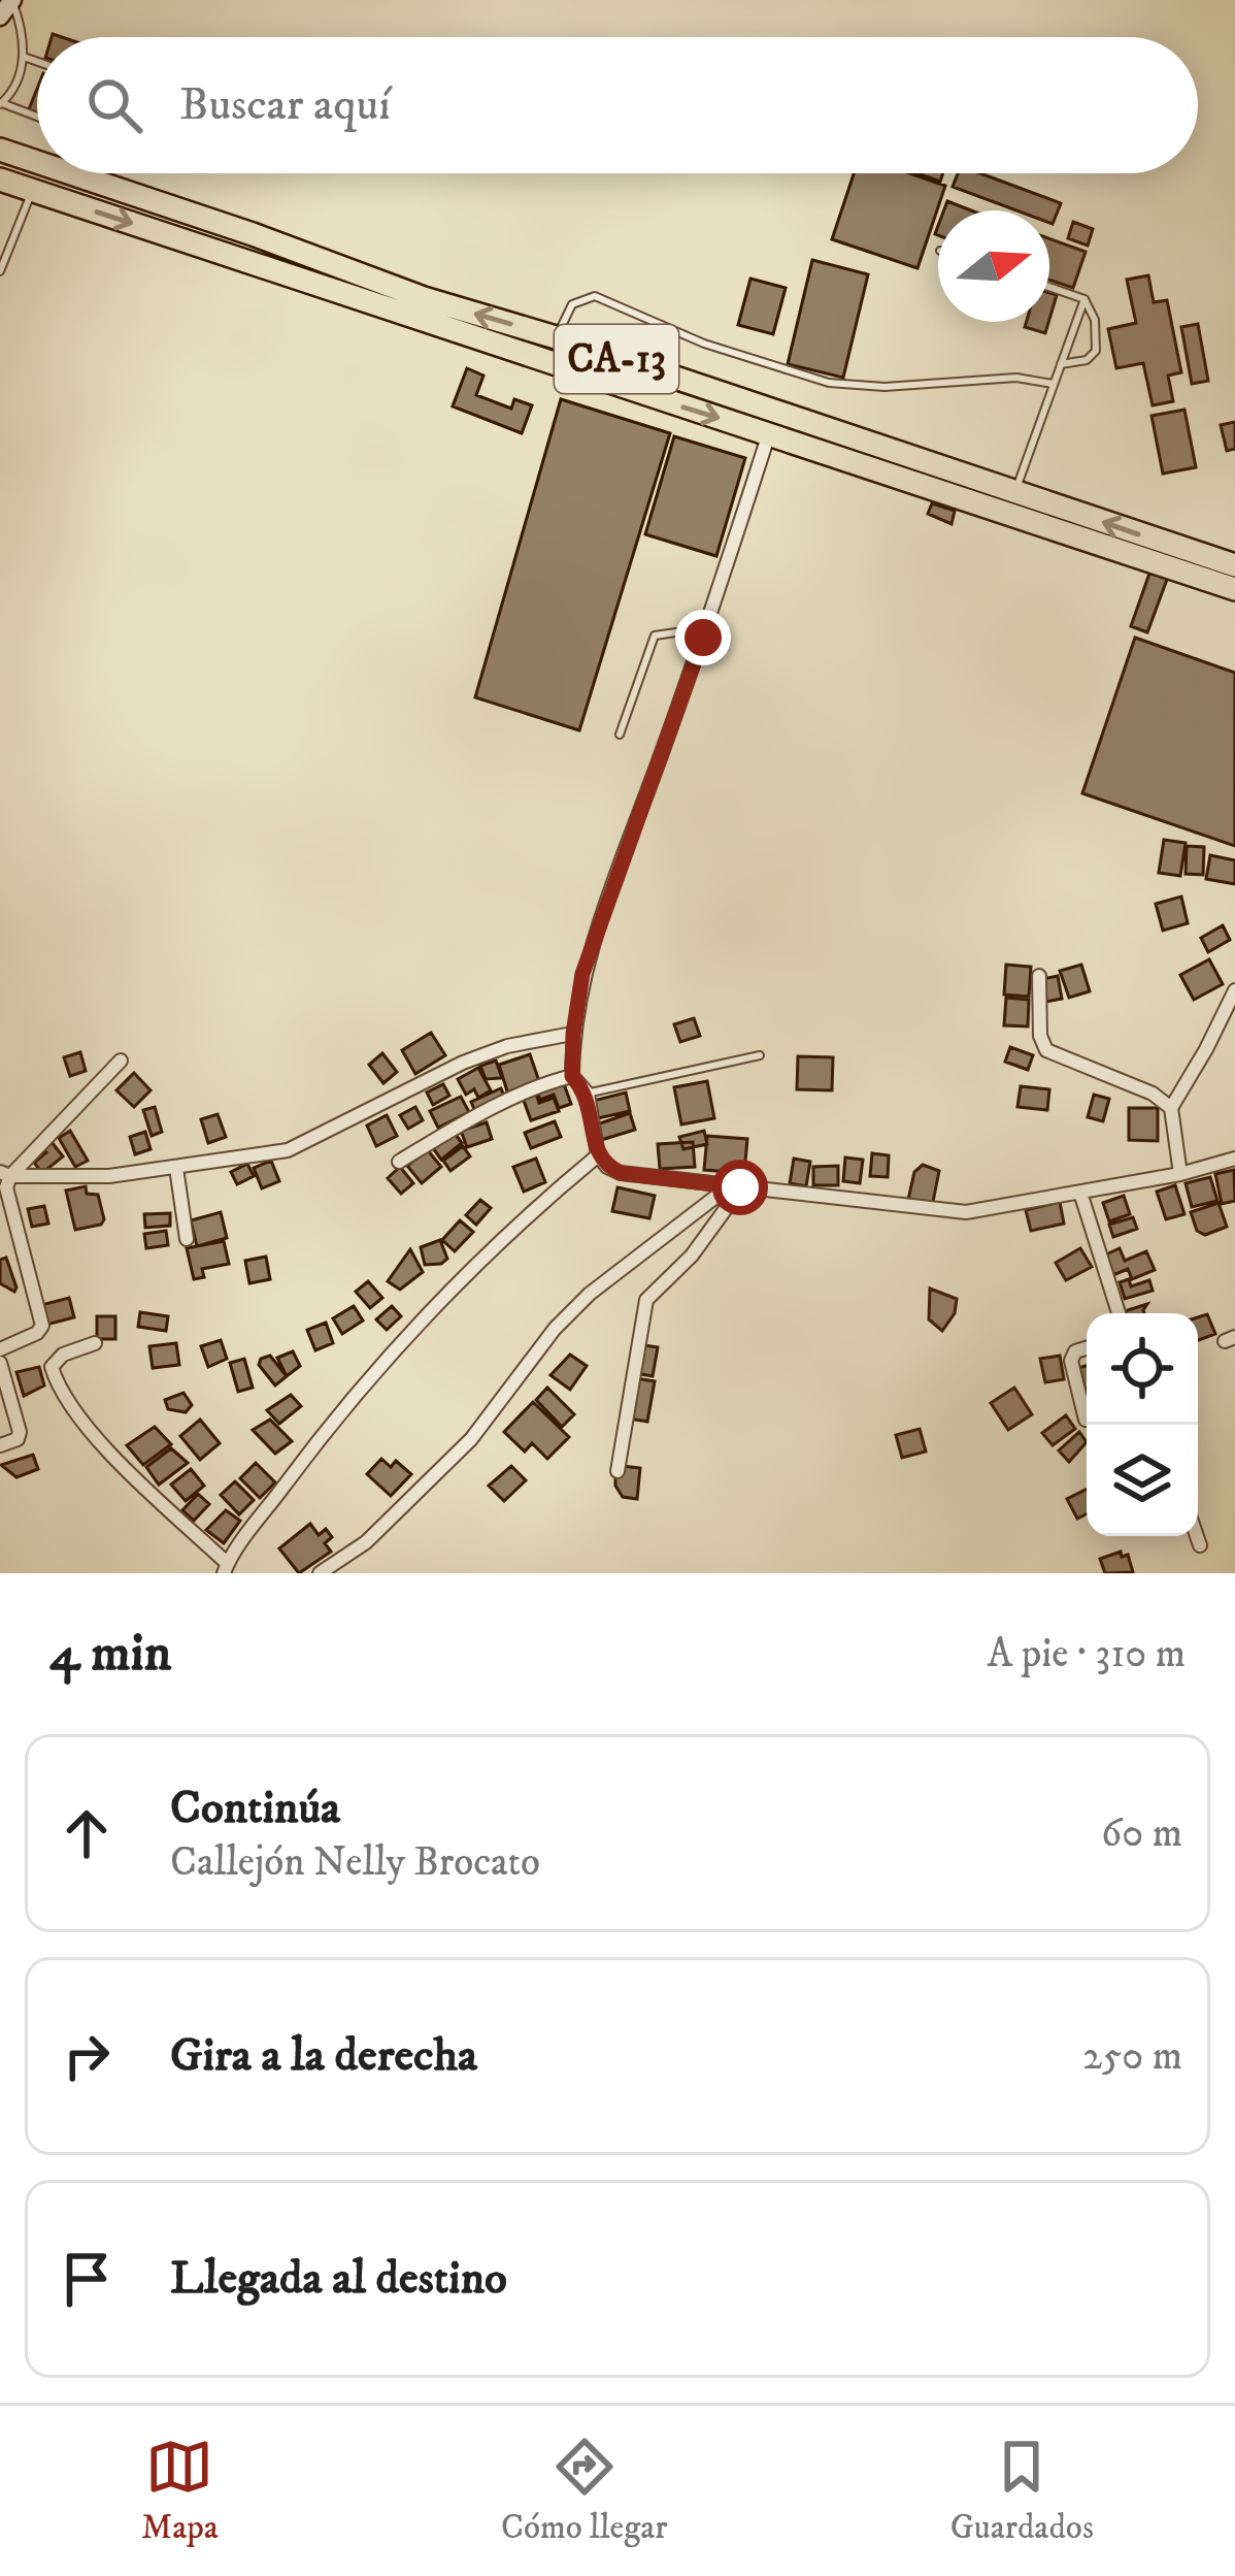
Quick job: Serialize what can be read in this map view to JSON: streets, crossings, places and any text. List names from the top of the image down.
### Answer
{
  "streets": {
    "highway": ["CA-13"]
  },
  "north": "right",
  "page": {
    "search": "Buscar aquí",
    "heading": ["4 min", "A pie · 310 m"],
    "list": [
      ["Continúa", "Callejón Nelly Brocato", "60 m"],
      ["Gira a la derecha", "250 m"],
      "Llegada al destino"
    ],
    "nav": ["Mapa", "Cómo llegar", "Guardados"]
  }
}
